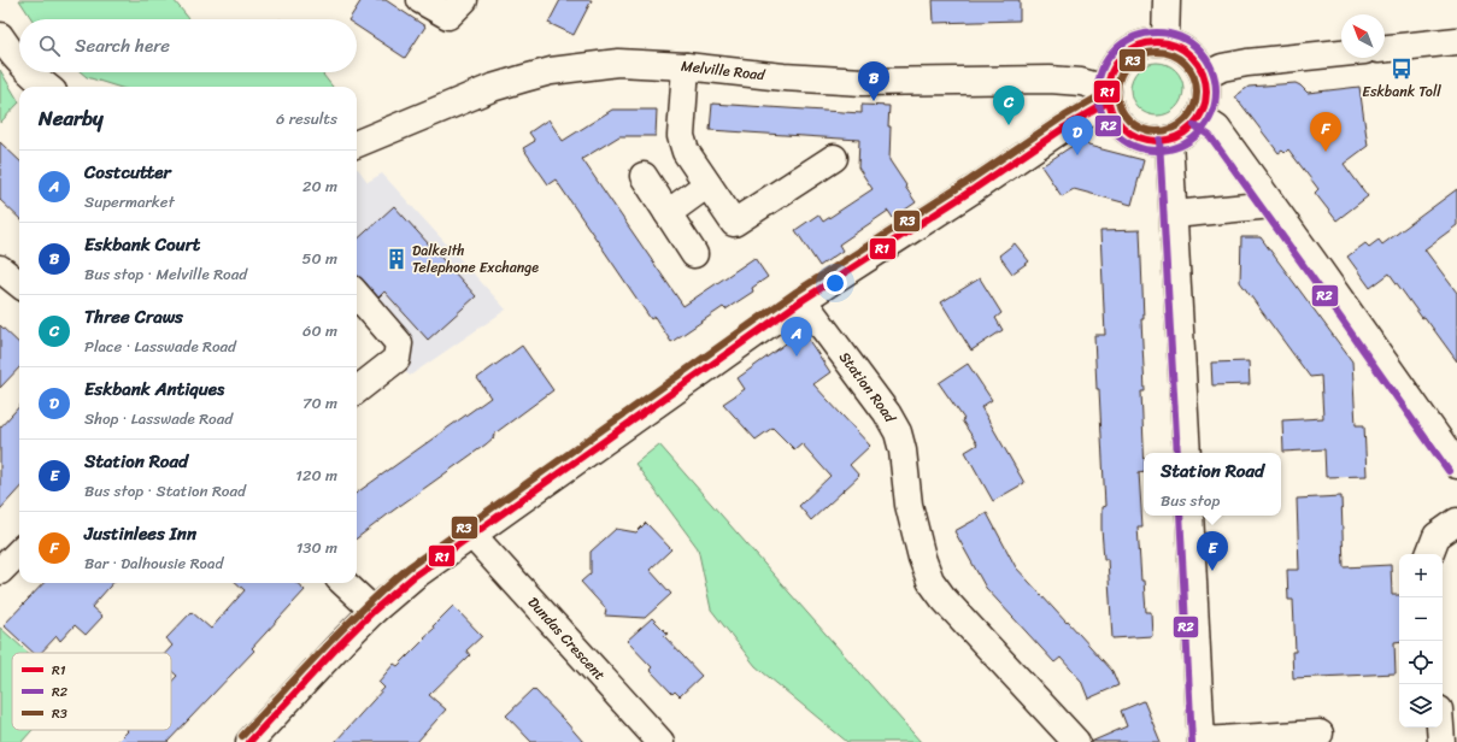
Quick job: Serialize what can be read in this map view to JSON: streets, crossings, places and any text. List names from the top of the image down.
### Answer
{
  "streets": {
    "main road": ["Melville Road", "Station Road", "Dundas Crescent"]
  },
  "places": {
    "bus stop": ["Eskbank Toll"],
    "building": ["Dalkeith Telephone Exchange"]
  },
  "lines": ["transit line R2", "transit line R1", "transit line R3"],
  "legend": ["R1", "R2", "R3"],
  "north": "top left",
  "page": {
    "search": "Search here",
    "pins": [
      "B",
      "C",
      "F",
      "D",
      "A",
      "E"
    ],
    "heading": ["Nearby", "6 results"],
    "list": [
      {
        "mark": "A",
        "name": "Costcutter",
        "note": "Supermarket",
        "value": "20 m"
      },
      {
        "mark": "B",
        "name": "Eskbank Court",
        "note": "Bus stop · Melville Road",
        "value": "50 m"
      },
      {
        "mark": "C",
        "name": "Three Craws",
        "note": "Place · Lasswade Road",
        "value": "60 m"
      },
      {
        "mark": "D",
        "name": "Eskbank Antiques",
        "note": "Shop · Lasswade Road",
        "value": "70 m"
      },
      {
        "mark": "E",
        "name": "Station Road",
        "note": "Bus stop · Station Road",
        "value": "120 m"
      },
      {
        "mark": "F",
        "name": "Justinlees Inn",
        "note": "Bar · Dalhousie Road",
        "value": "130 m"
      }
    ],
    "popup": ["Station Road", "Bus stop"],
    "map_buttons": ["+", "−"]
  }
}
